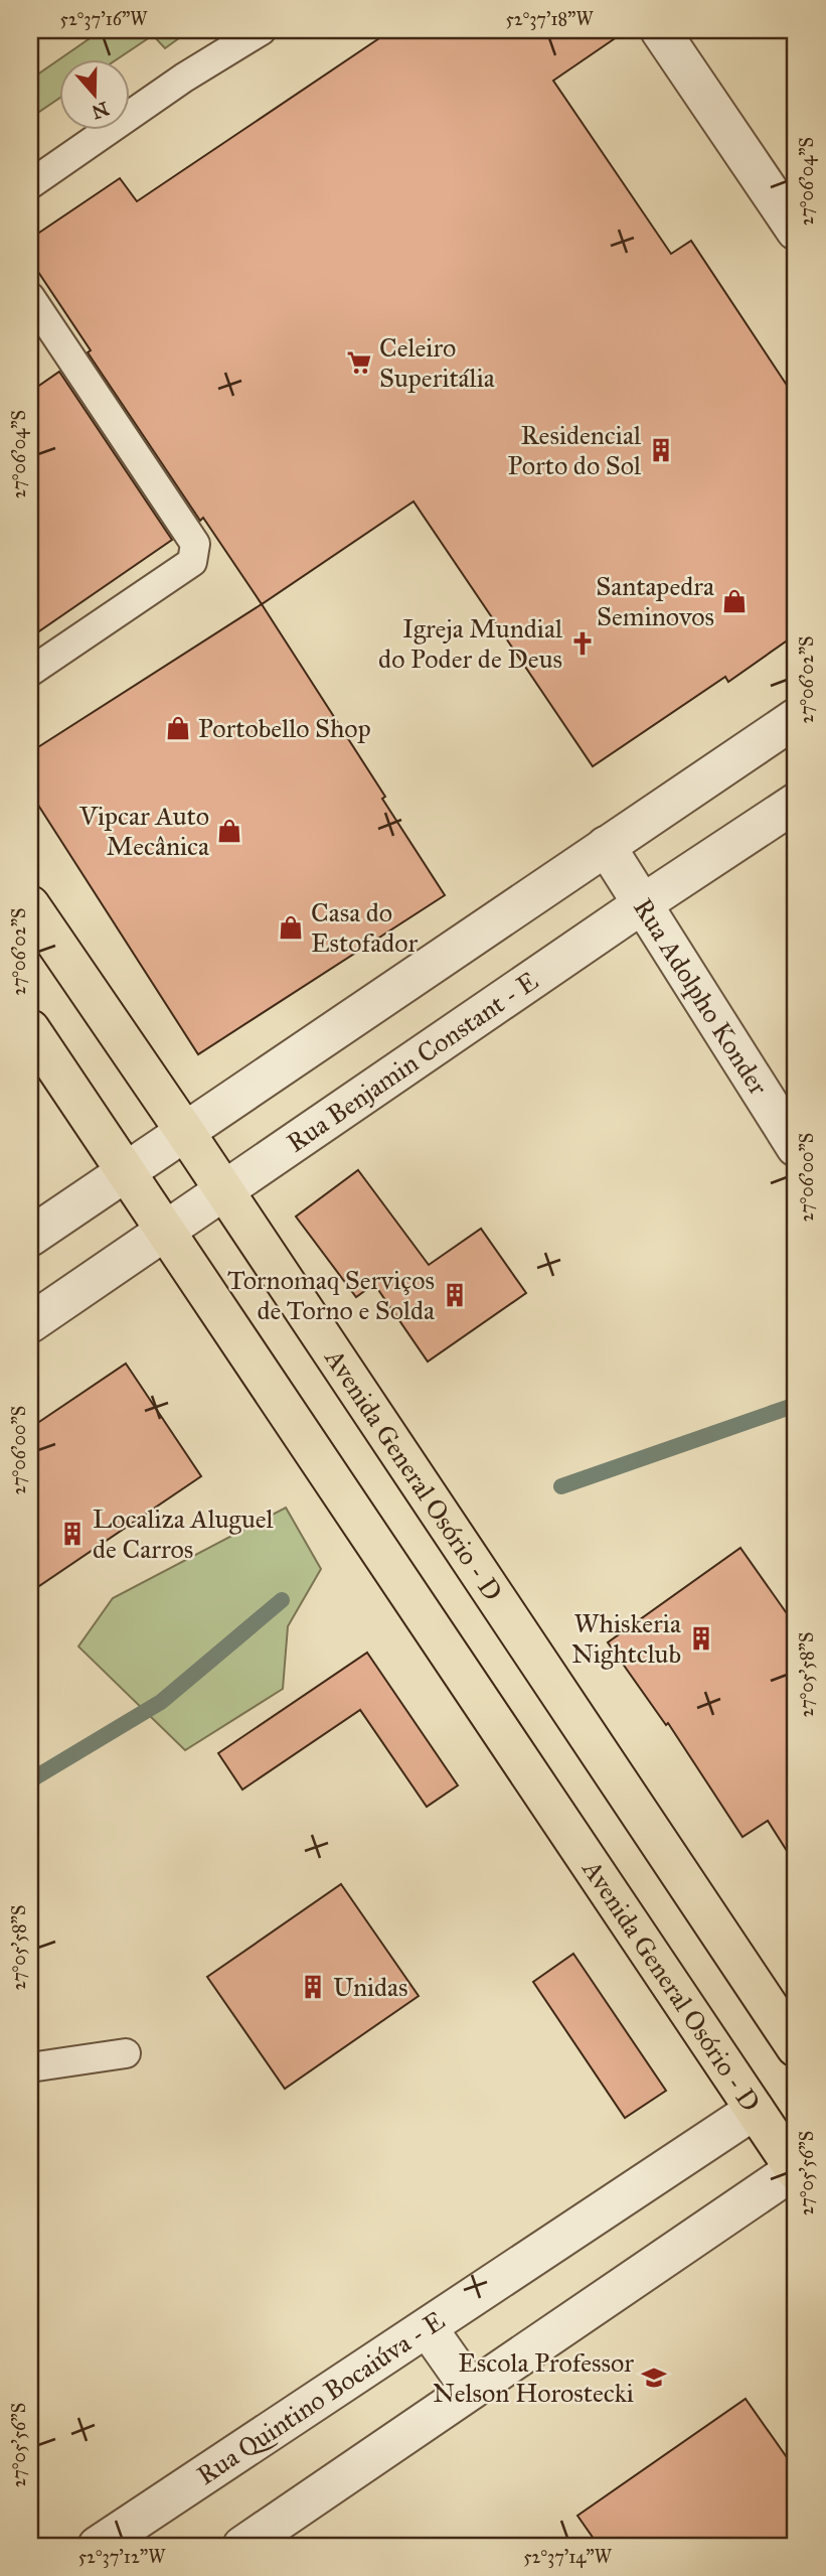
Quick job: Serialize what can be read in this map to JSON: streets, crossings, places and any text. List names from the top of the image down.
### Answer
{
  "streets": {
    "main road": ["Avenida General Osório - D"],
    "street": ["Rua Adolpho Konder", "Rua Benjamin Constant - E", "Rua Quintino Bocaiúva - E"]
  },
  "crossings": [
    ["Rua Adolpho Konder", "Rua Benjamin Constant - E"],
    ["Rua Benjamin Constant - E", "Avenida General Osório - D"],
    ["Avenida General Osório - D", "Rua Quintino Bocaiúva - E"]
  ],
  "places": {
    "supermarket": ["Celeiro Superitália"],
    "building": [
      "Residencial Porto do Sol",
      "Tornomaq Serviços de Torno e Solda",
      "Localiza Aluguel de Carros",
      "Whiskeria Nightclub",
      "Unidas"
    ],
    "shop": [
      "Santapedra Seminovos",
      "Portobello Shop",
      "Vipcar Auto Mecânica",
      "Casa do Estofador"
    ],
    "church": ["Igreja Mundial do Poder de Deus"],
    "school or university": ["Escola Professor Nelson Horostecki"]
  },
  "north": "bottom",
  "coordinates": [
    "52°37'16\"W",
    "52°37'18\"W",
    "27°06'04\"S",
    "27°06'02\"S",
    "27°06'00\"S",
    "27°05'58\"S",
    "27°05'56\"S",
    "52°37'12\"W",
    "52°37'14\"W"
  ]
}
